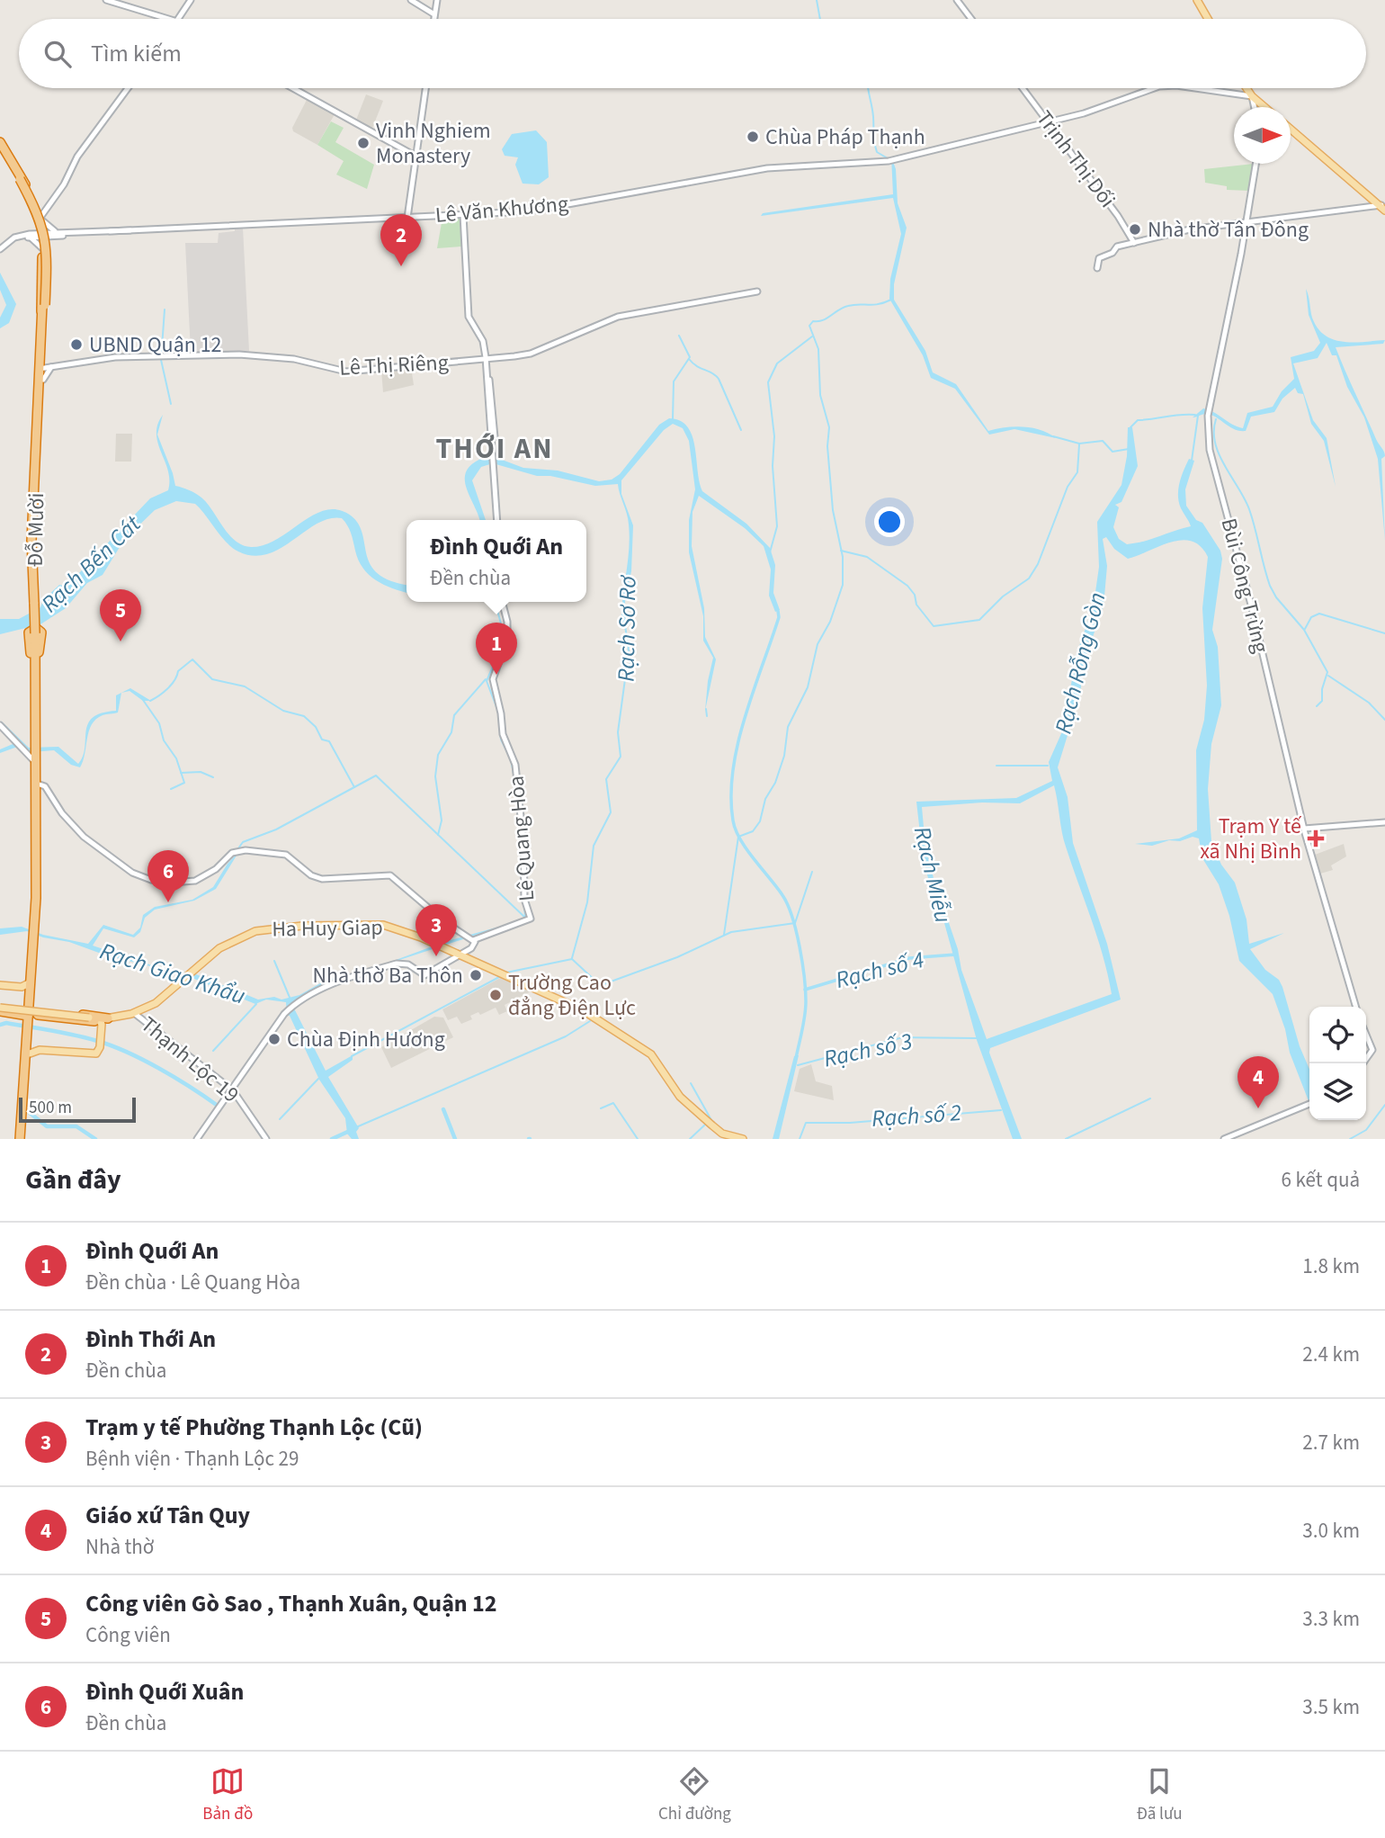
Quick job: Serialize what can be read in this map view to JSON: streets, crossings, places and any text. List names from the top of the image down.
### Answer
{
  "streets": {
    "highway": ["Đỗ Mười"],
    "main road": ["Ha Huy Giap"],
    "street": [
      "Trịnh Thị Dối",
      "Lê Văn Khương",
      "Lê Thị Riêng",
      "Bùi Công Trừng",
      "Lê Quang Hòa",
      "Thạnh Lộc 19"
    ]
  },
  "crossings": [
    ["Trịnh Thị Dối", "Lê Văn Khương"],
    ["Lê Văn Khương", "Đỗ Mười"],
    ["Lê Thị Riêng", "Đỗ Mười"],
    ["Lê Quang Hòa", "Ha Huy Giap"],
    ["Lê Quang Hòa", "Thạnh Lộc 19"],
    ["Ha Huy Giap", "Thạnh Lộc 19"]
  ],
  "districts": ["THỚI AN"],
  "water": [
    "Rạch Bến Cát",
    "Rạch Sơ Rơ",
    "Rạch Rỗng Gòn",
    "Rạch Miễu",
    "Rạch số 4",
    "Rạch Giao Khẩu",
    "Rạch số 3",
    "Rạch số 2"
  ],
  "places": {
    "other": [
      "Chùa Pháp Thạnh",
      "Vinh Nghiem Monastery",
      "Nhà thờ Tân Đông",
      "UBND Quận 12",
      "Nhà thờ Ba Thôn",
      "Trường Cao đẳng Điện Lực",
      "Chùa Định Hương"
    ],
    "health": ["Trạm Y tế xã Nhị Bình"]
  },
  "scale_bar": "500 m",
  "north": "right",
  "page": {
    "search": "Tìm kiếm",
    "pins": [
      "2",
      "5",
      "1",
      "6",
      "3",
      "4"
    ],
    "popup": ["Đình Quới An", "Đền chùa"],
    "scale": "500 m",
    "heading": ["Gần đây", "6 kết quả"],
    "list": [
      {
        "mark": "1",
        "name": "Đình Quới An",
        "note": "Đền chùa · Lê Quang Hòa",
        "value": "1.8 km"
      },
      {
        "mark": "2",
        "name": "Đình Thới An",
        "note": "Đền chùa",
        "value": "2.4 km"
      },
      {
        "mark": "3",
        "name": "Trạm y tế Phường Thạnh Lộc (Cũ)",
        "note": "Bệnh viện · Thạnh Lộc 29",
        "value": "2.7 km"
      },
      {
        "mark": "4",
        "name": "Giáo xứ Tân Quy",
        "note": "Nhà thờ",
        "value": "3.0 km"
      },
      {
        "mark": "5",
        "name": "Công viên Gò Sao , Thạnh Xuân, Quận 12",
        "note": "Công viên",
        "value": "3.3 km"
      },
      {
        "mark": "6",
        "name": "Đình Quới Xuân",
        "note": "Đền chùa",
        "value": "3.5 km"
      }
    ],
    "nav": ["Bản đồ", "Chỉ đường", "Đã lưu"]
  }
}
